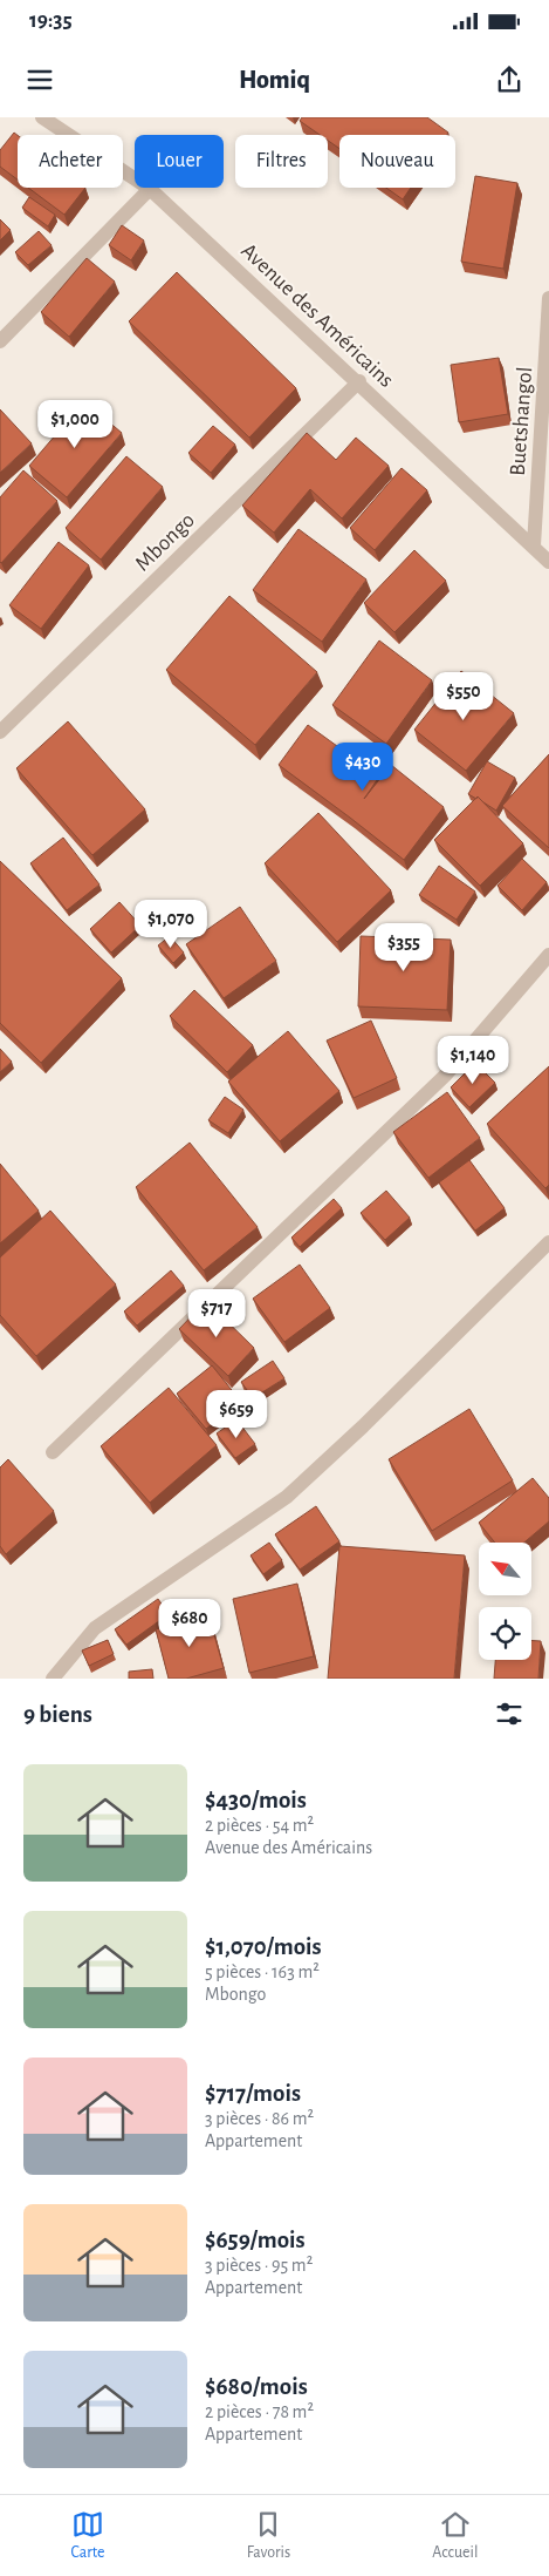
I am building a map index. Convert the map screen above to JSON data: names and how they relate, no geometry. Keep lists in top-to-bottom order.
{
  "streets": {
    "street": ["Avenue des Américains", "Buetshangol", "Mbongo"]
  },
  "crossings": [
    ["Avenue des Américains", "Buetshangol"],
    ["Avenue des Américains", "Mbongo"]
  ],
  "north": "top left",
  "page": {
    "status": "19:35",
    "header": "Homiq",
    "chip": [
      "Acheter",
      "Louer",
      "Filtres",
      "Nouveau"
    ],
    "price": [
      "$1,000",
      "$550",
      "$430",
      "$1,070",
      "$355",
      "$1,140",
      "$717",
      "$659",
      "$680"
    ],
    "heading": "9 biens",
    "list": [
      {
        "name": "$430/mois",
        "note": "2 pièces · 54 m² · Avenue des Américains"
      },
      {
        "name": "$1,070/mois",
        "note": "5 pièces · 163 m² · Mbongo"
      },
      {
        "name": "$717/mois",
        "note": "3 pièces · 86 m² · Appartement"
      },
      {
        "name": "$659/mois",
        "note": "3 pièces · 95 m² · Appartement"
      },
      {
        "name": "$680/mois",
        "note": "2 pièces · 78 m² · Appartement"
      }
    ],
    "tabs": ["Carte", "Favoris", "Accueil"]
  }
}
